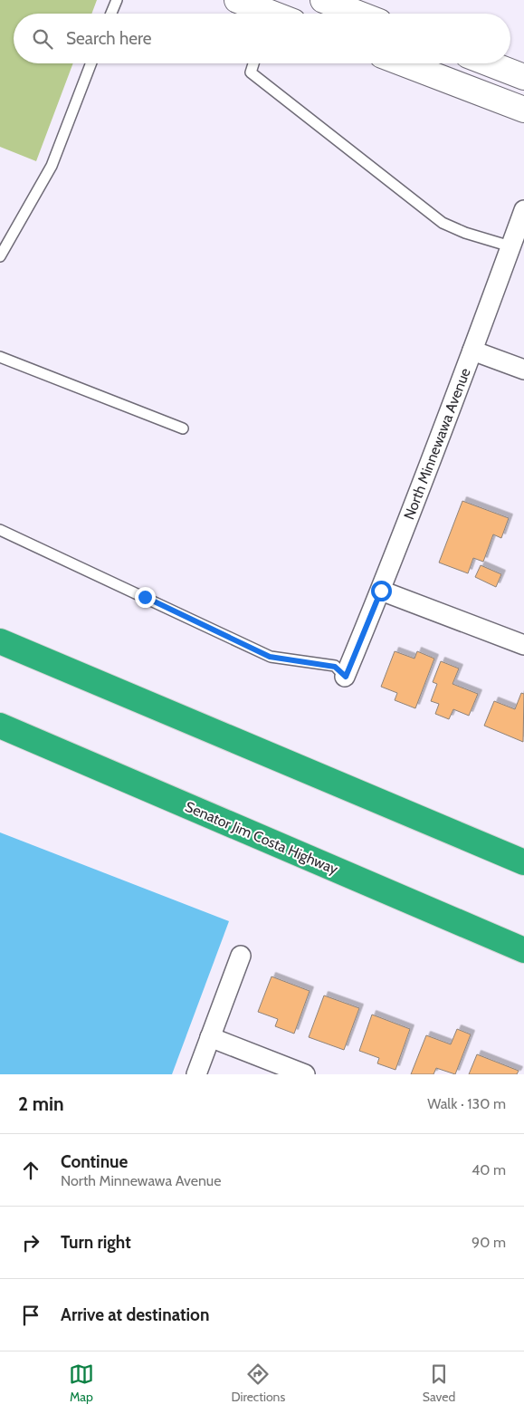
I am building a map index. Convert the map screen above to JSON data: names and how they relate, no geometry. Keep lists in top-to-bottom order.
{
  "streets": {
    "highway": ["Senator Jim Costa Highway"],
    "street": ["North Minnewawa Avenue"]
  },
  "page": {
    "search": "Search here",
    "heading": ["2 min", "Walk · 130 m"],
    "list": [
      ["Continue", "North Minnewawa Avenue", "40 m"],
      ["Turn right", "90 m"],
      "Arrive at destination"
    ],
    "nav": ["Map", "Directions", "Saved"]
  }
}
